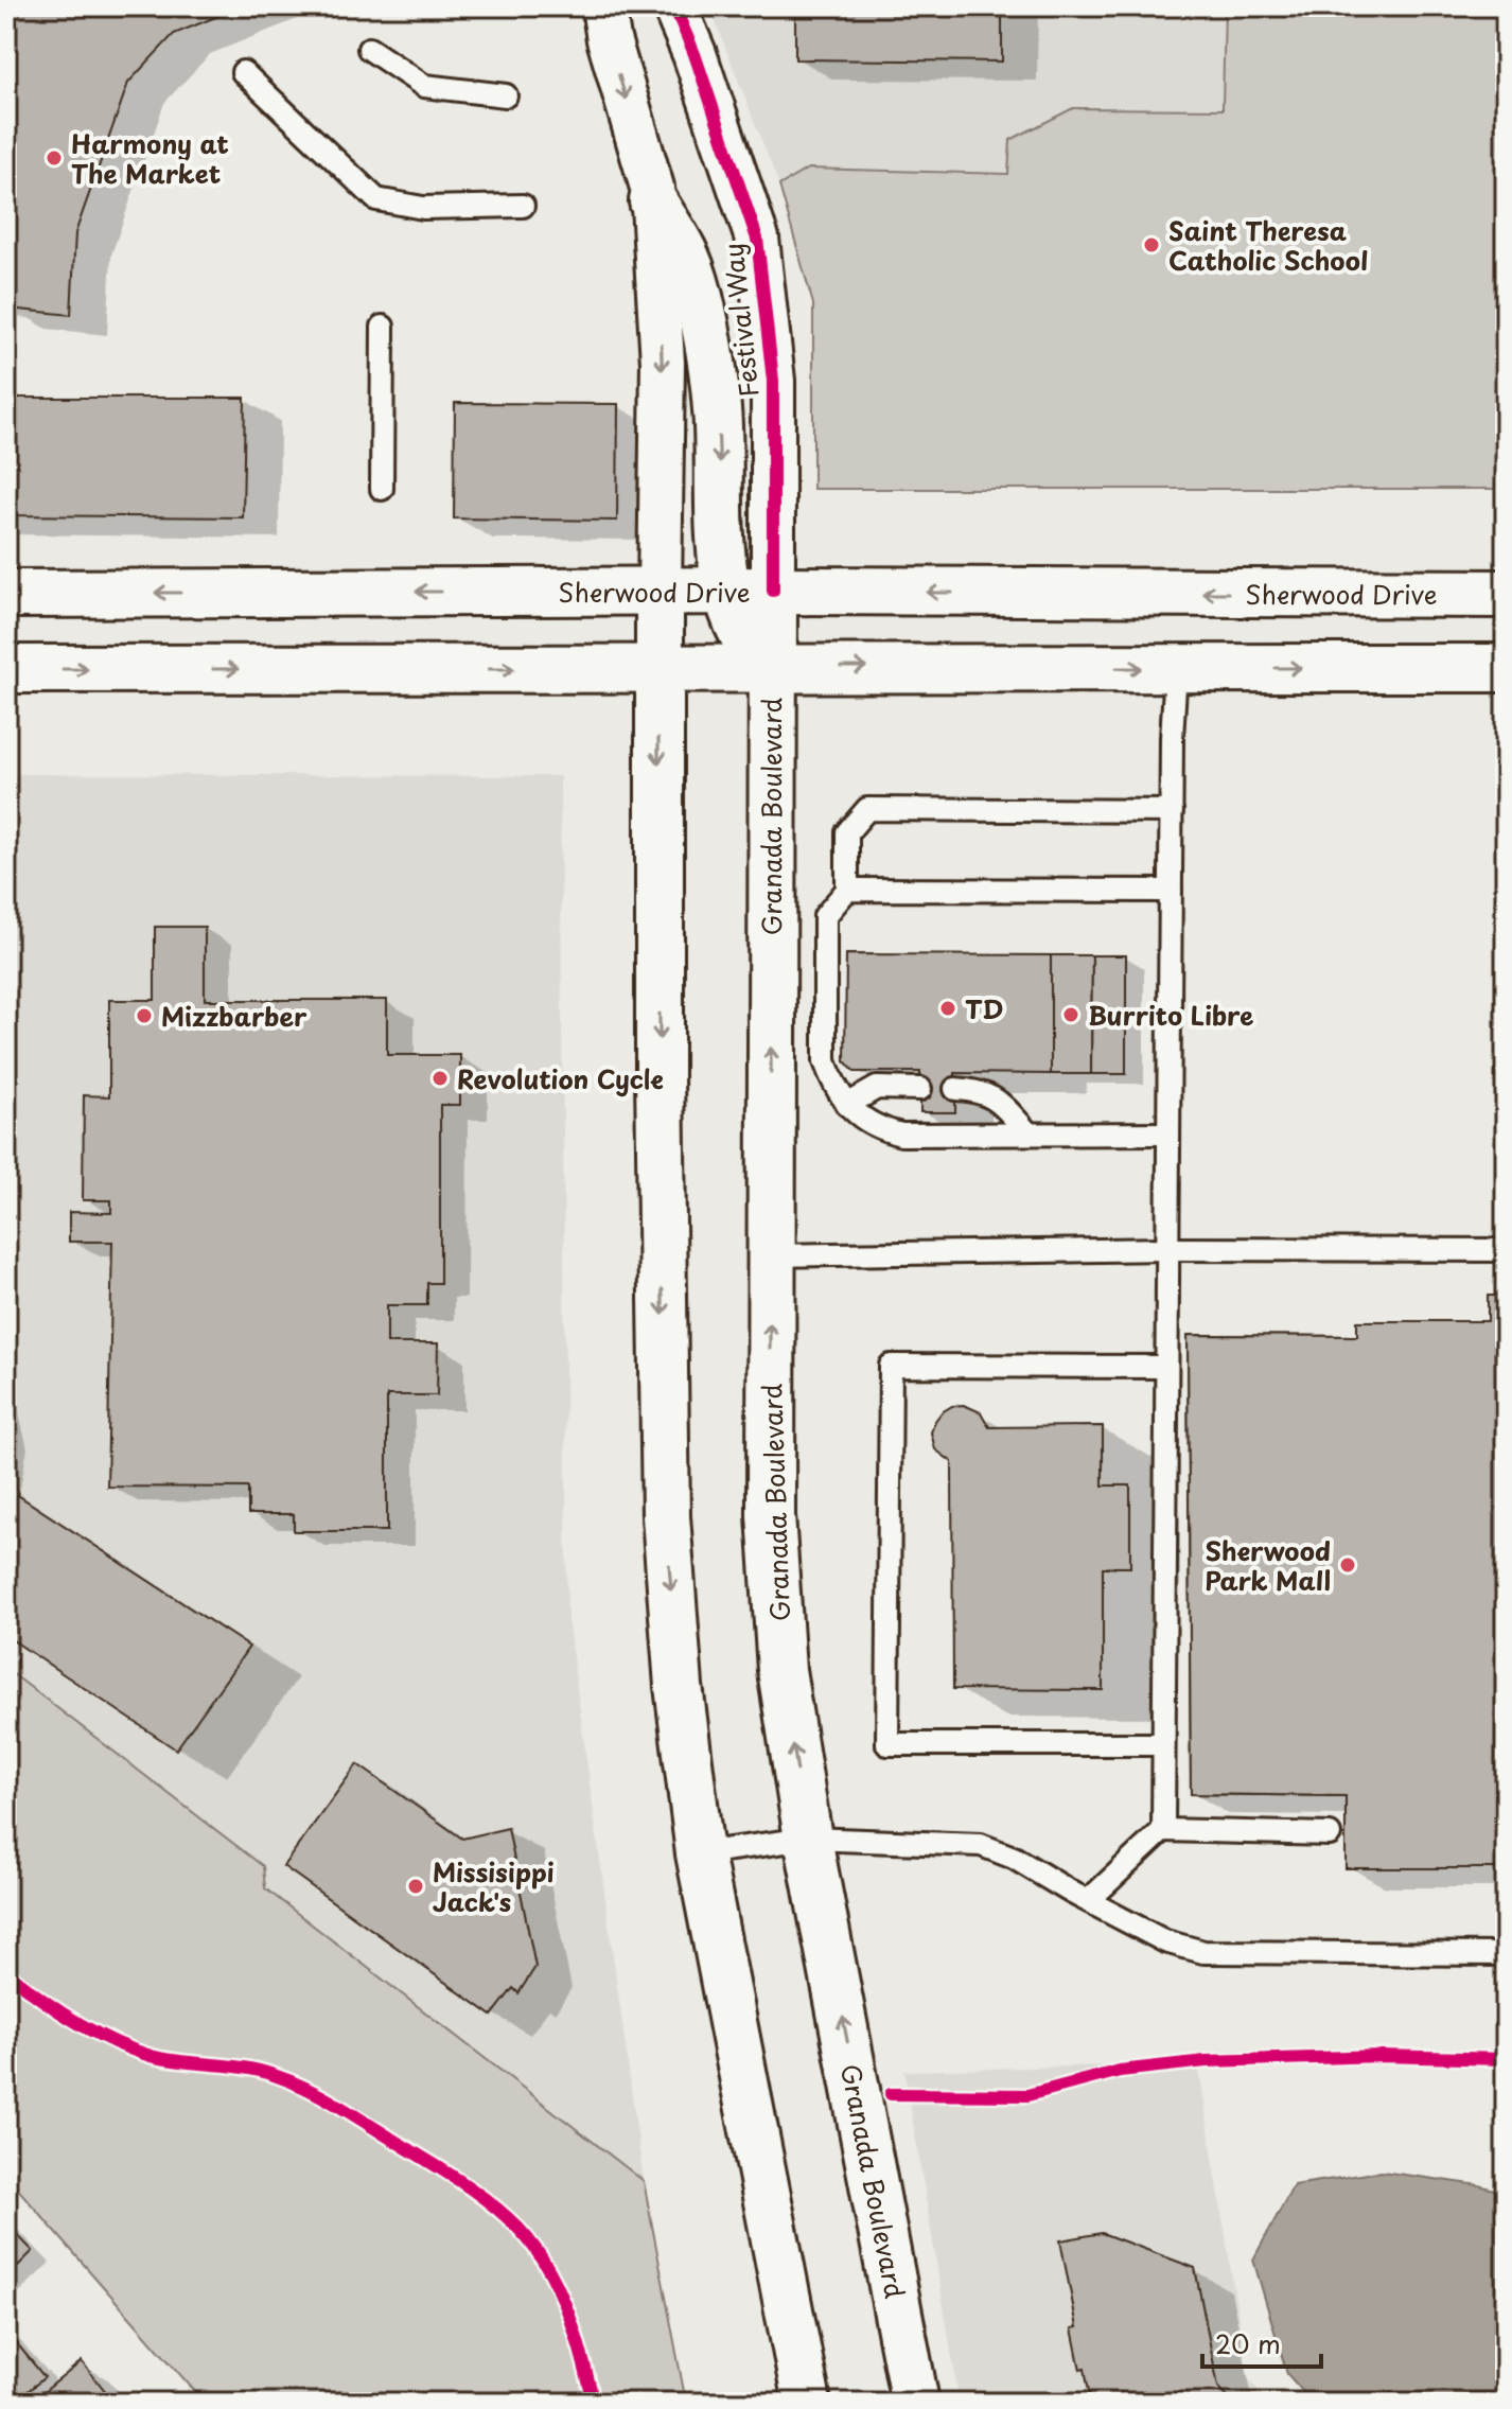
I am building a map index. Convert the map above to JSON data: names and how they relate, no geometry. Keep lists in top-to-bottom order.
{
  "streets": {
    "main road": ["Sherwood Drive", "Granada Boulevard"],
    "street": ["Festival Way"]
  },
  "crossings": [
    ["Festival Way", "Sherwood Drive"],
    ["Festival Way", "Granada Boulevard"],
    ["Sherwood Drive", "Granada Boulevard"]
  ],
  "places": [
    "Harmony at The Market",
    "Saint Theresa Catholic School",
    "TD",
    "Burrito Libre",
    "Mizzbarber",
    "Revolution Cycle",
    "Sherwood Park Mall",
    "Missisippi Jack's"
  ],
  "scale_bar": "20 m"
}
